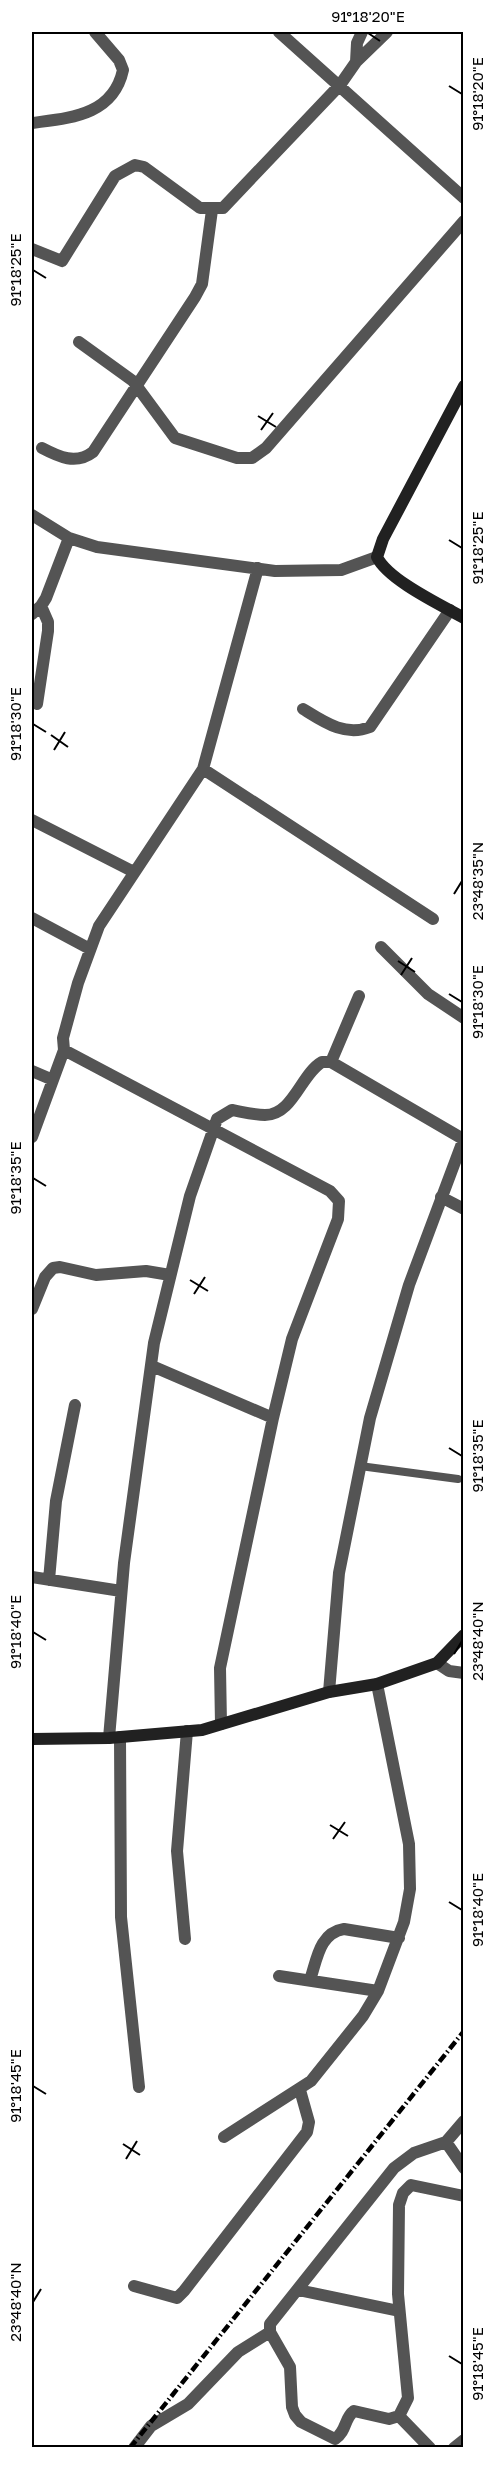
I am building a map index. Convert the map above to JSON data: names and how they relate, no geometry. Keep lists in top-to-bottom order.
{
  "coordinates": [
    "91°18'20\"E",
    "91°18'25\"E",
    "91°18'30\"E",
    "23°48'35\"N",
    "91°18'35\"E",
    "91°18'40\"E",
    "23°48'40\"N",
    "91°18'45\"E"
  ]
}
